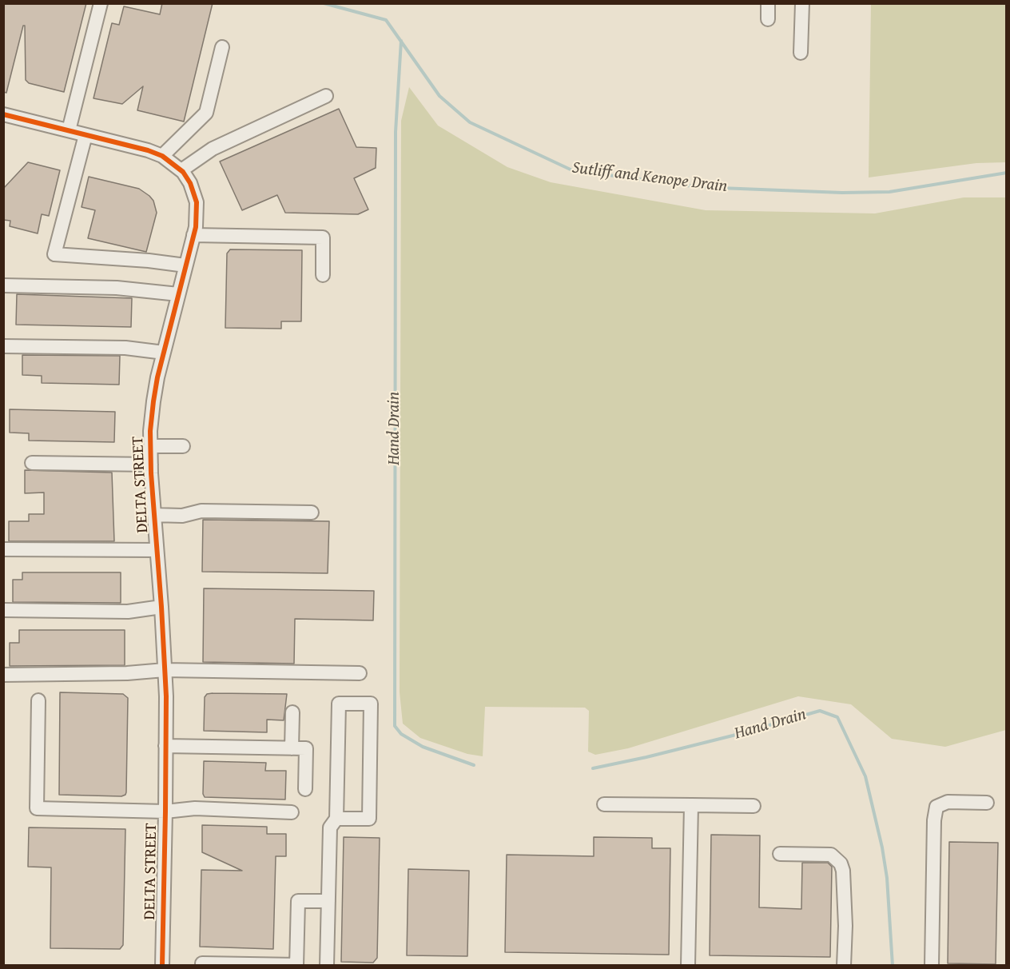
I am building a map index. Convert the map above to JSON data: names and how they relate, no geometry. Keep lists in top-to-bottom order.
{
  "streets": {
    "street": ["DELTA STREET"]
  },
  "water": ["Sutliff and Kenope Drain", "Hand Drain"]
}
